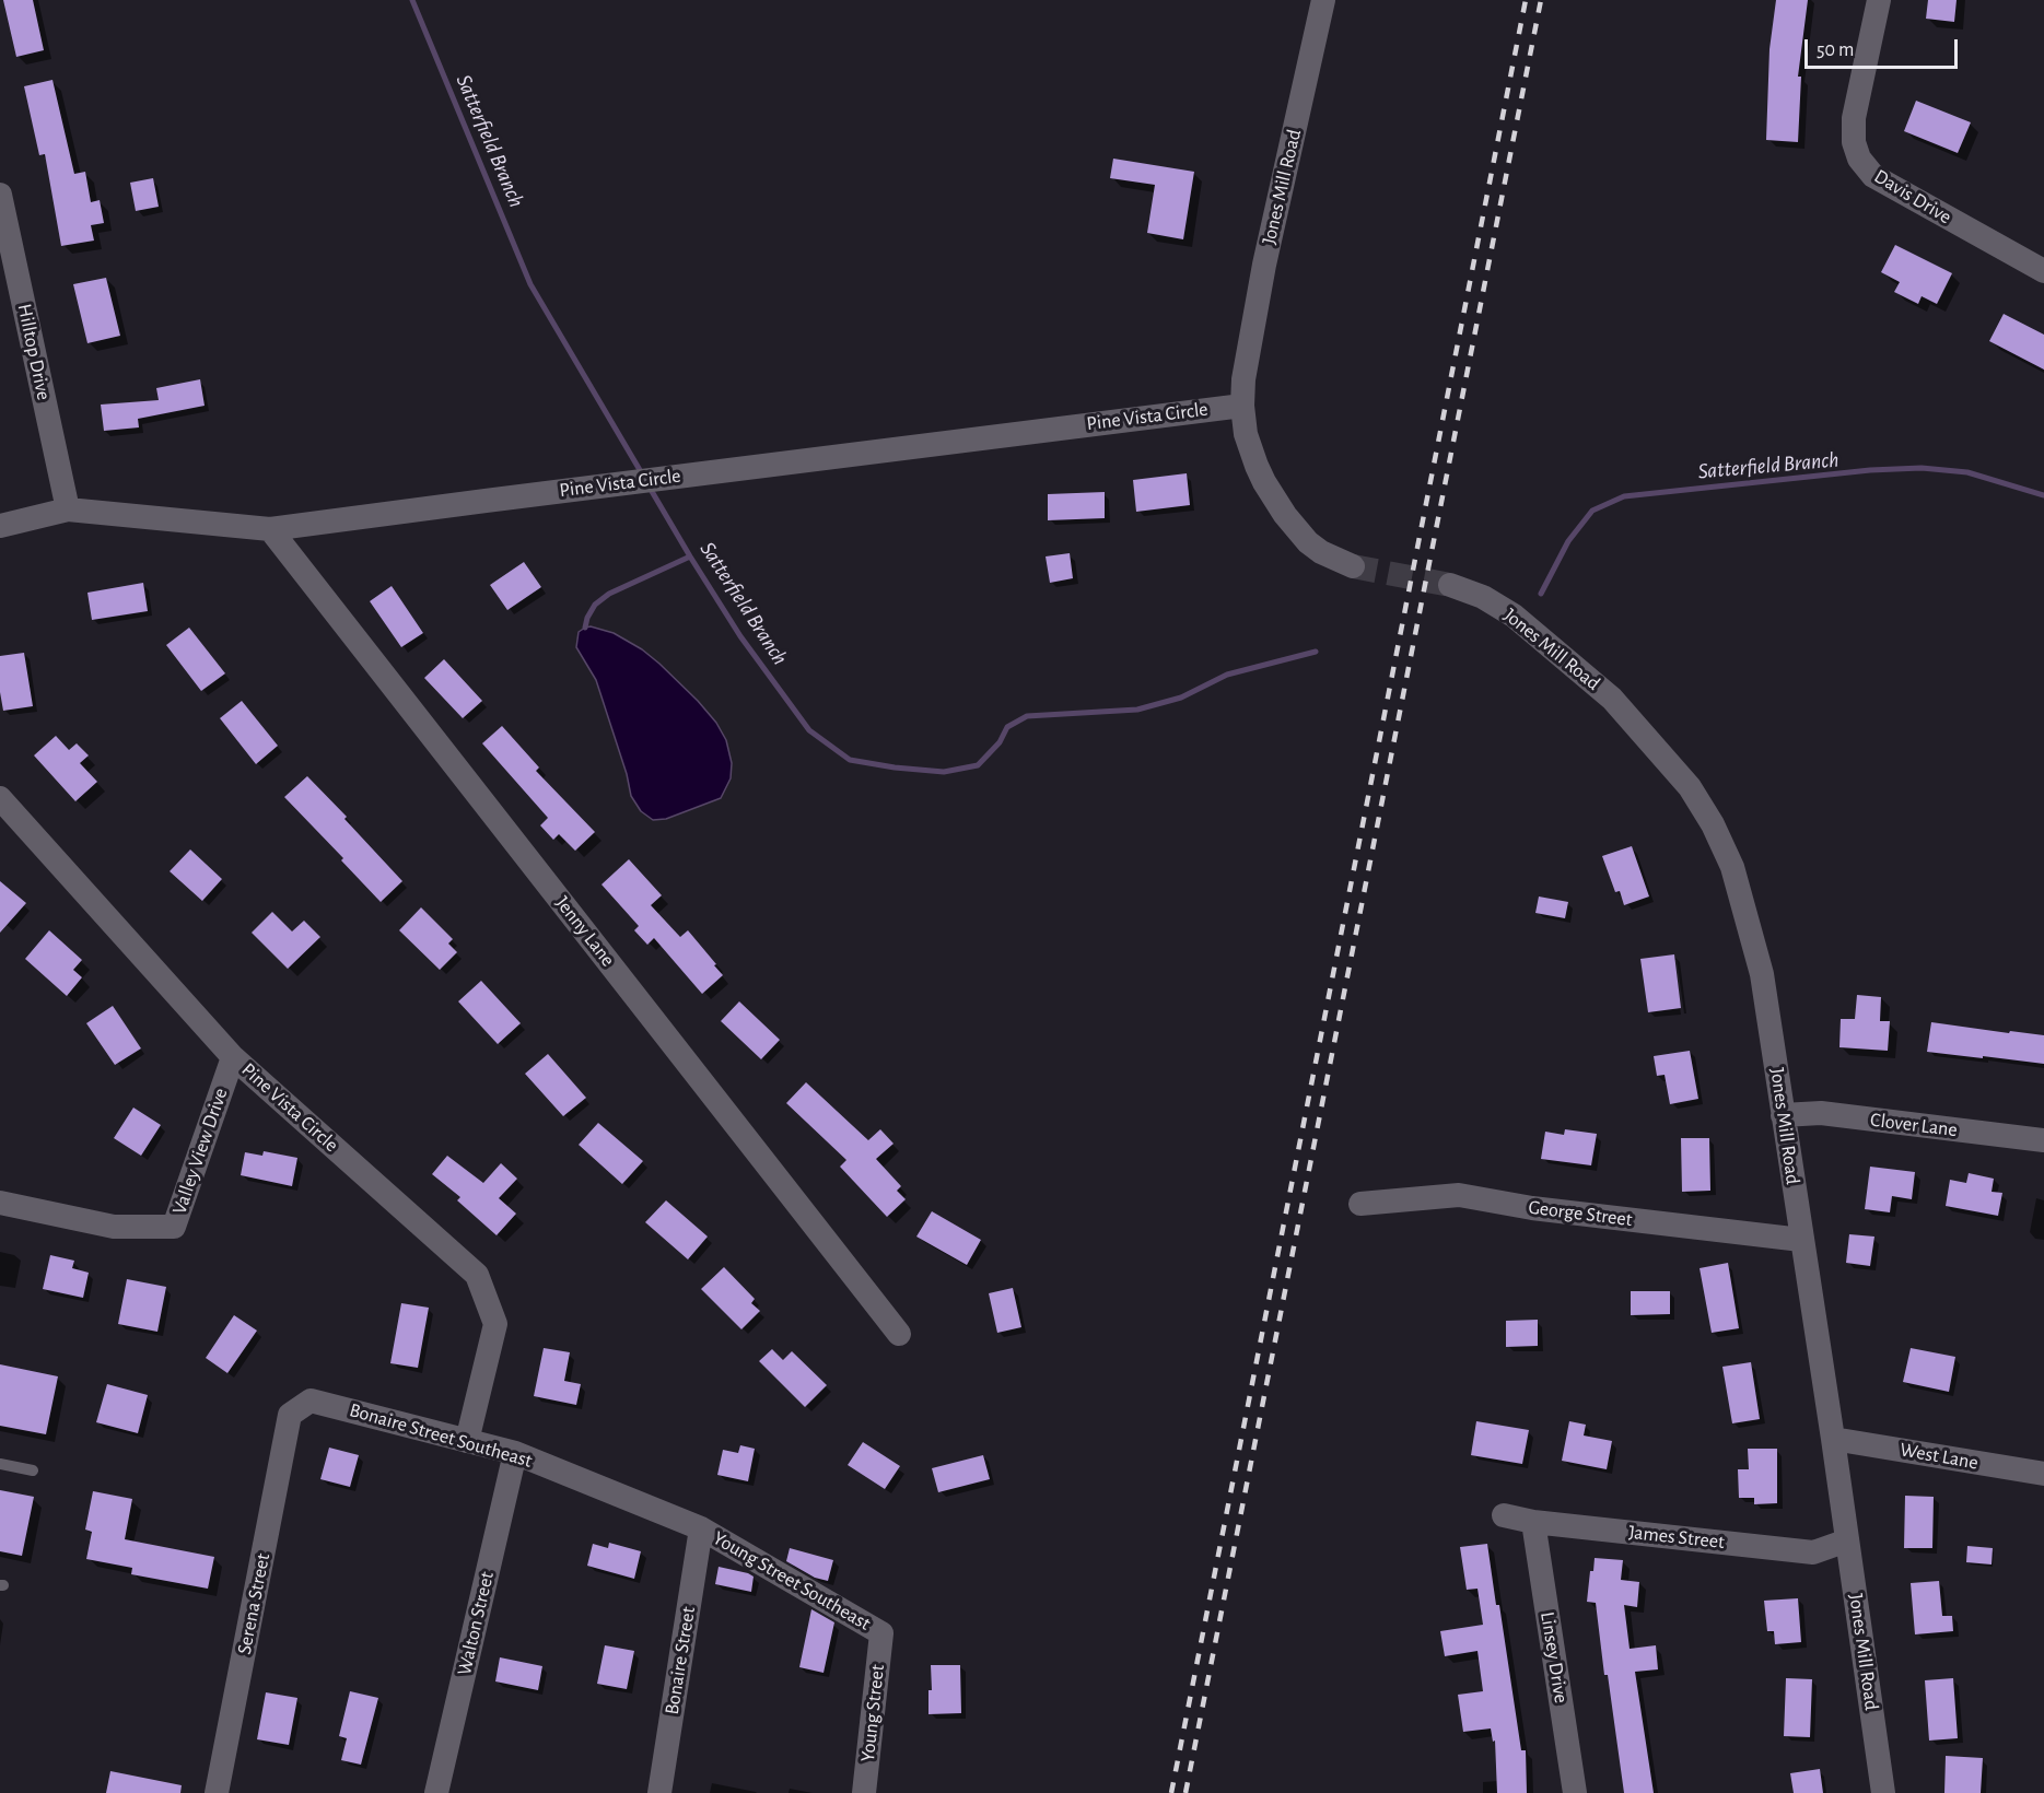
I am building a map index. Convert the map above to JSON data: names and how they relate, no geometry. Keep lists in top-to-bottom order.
{
  "streets": {
    "street": [
      "Jones Mill Road",
      "Davis Drive",
      "Hilltop Drive",
      "Pine Vista Circle",
      "Jenny Lane",
      "Clover Lane",
      "Valley View Drive",
      "George Street",
      "Bonaire Street Southeast",
      "West Lane",
      "James Street",
      "Young Street Southeast",
      "Serena Street",
      "Walton Street",
      "Linsey Drive",
      "Bonaire Street",
      "Young Street"
    ]
  },
  "crossings": [
    ["Jones Mill Road", "Pine Vista Circle"],
    ["Jones Mill Road", "Clover Lane"],
    ["Jones Mill Road", "George Street"],
    ["Jones Mill Road", "West Lane"],
    ["Jones Mill Road", "James Street"],
    ["Hilltop Drive", "Pine Vista Circle"],
    ["Pine Vista Circle", "Jenny Lane"],
    ["Pine Vista Circle", "Valley View Drive"],
    ["Pine Vista Circle", "Bonaire Street Southeast"],
    ["Bonaire Street Southeast", "Young Street Southeast"],
    ["Bonaire Street Southeast", "Serena Street"],
    ["Bonaire Street Southeast", "Walton Street"],
    ["Bonaire Street Southeast", "Bonaire Street"],
    ["James Street", "Linsey Drive"],
    ["Young Street Southeast", "Bonaire Street"],
    ["Young Street Southeast", "Young Street"]
  ],
  "water": ["Satterfield Branch"],
  "scale_bar": "50 m"
}
